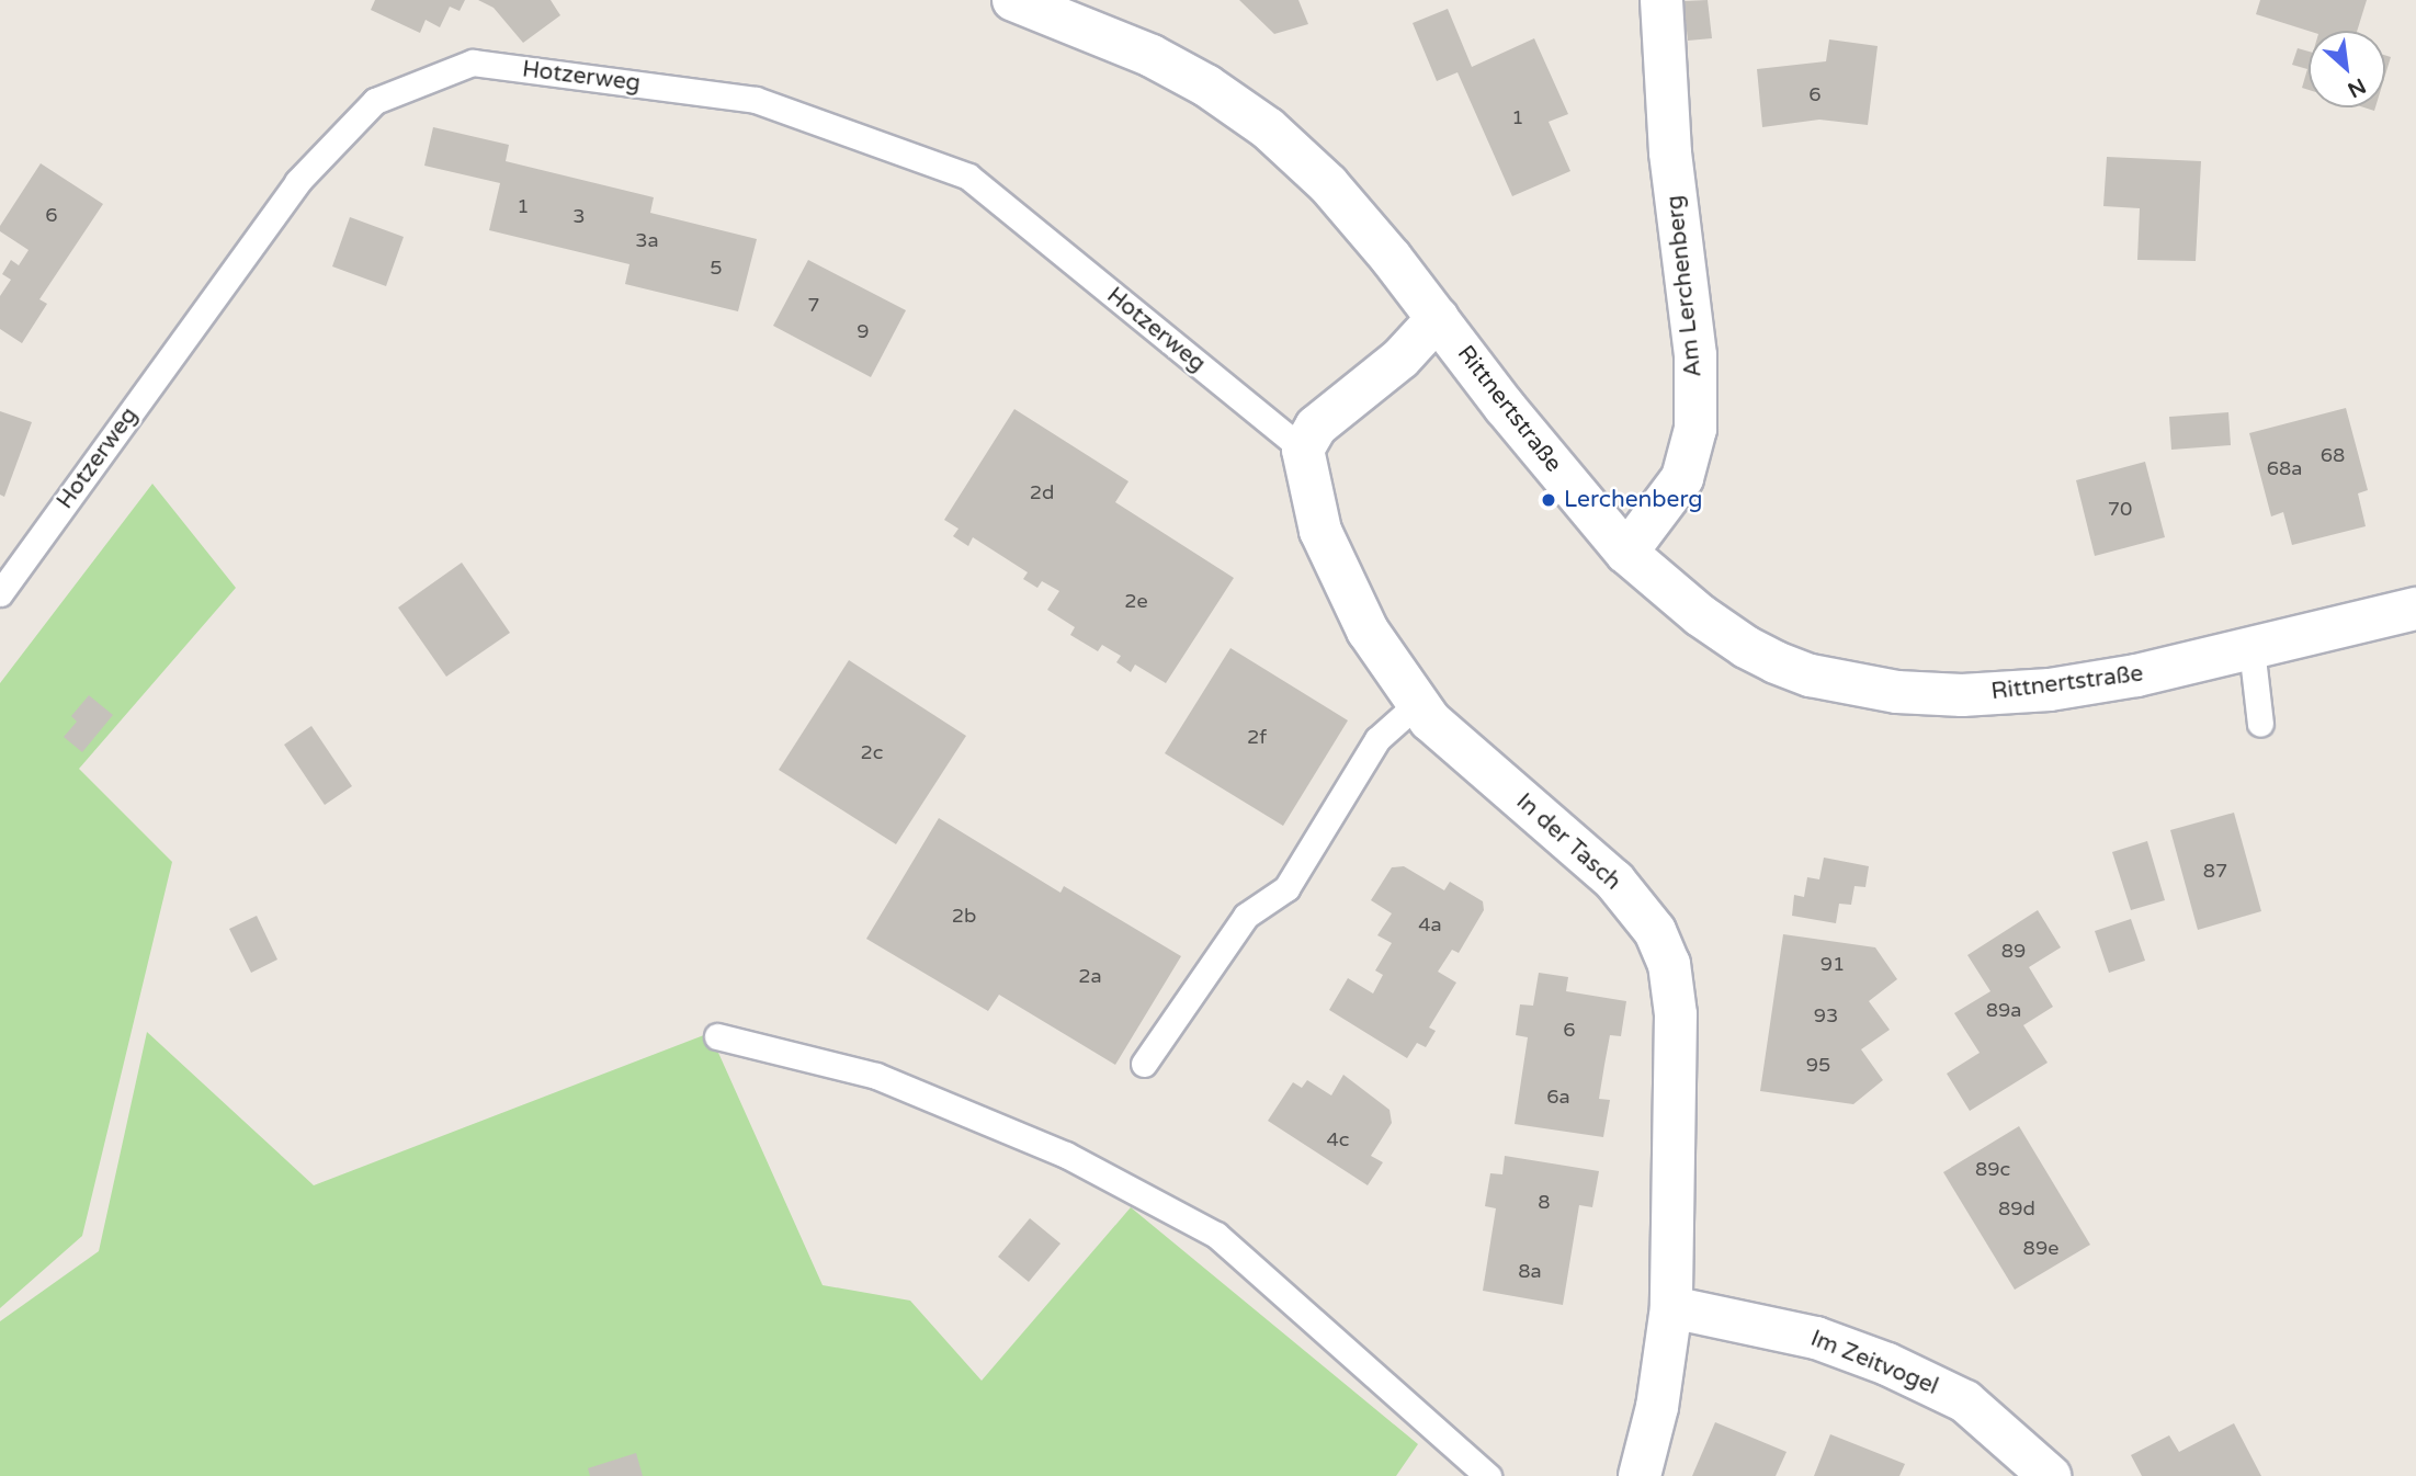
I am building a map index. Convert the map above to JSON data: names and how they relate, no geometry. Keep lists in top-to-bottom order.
{
  "streets": {
    "street": [
      "Am Lerchenberg",
      "Rittnertstraße",
      "In der Tasch",
      "Im Zeitvogel"
    ],
    "lane": ["Hotzerweg"]
  },
  "crossings": [
    ["Hotzerweg", "In der Tasch"],
    ["Am Lerchenberg", "Rittnertstraße"],
    ["In der Tasch", "Im Zeitvogel"]
  ],
  "places": ["Lerchenberg"],
  "house_numbers": [
    "6",
    "1",
    "1",
    "6",
    "3",
    "3a",
    "5",
    "7",
    "9",
    "68",
    "68a",
    "2d",
    "70",
    "2e",
    "2f",
    "2c",
    "87",
    "2b",
    "4a",
    "89",
    "91",
    "2a",
    "89a",
    "93",
    "6",
    "95",
    "6a",
    "4c",
    "89c",
    "8",
    "89d",
    "89e",
    "8a"
  ],
  "north": "bottom right"
}
